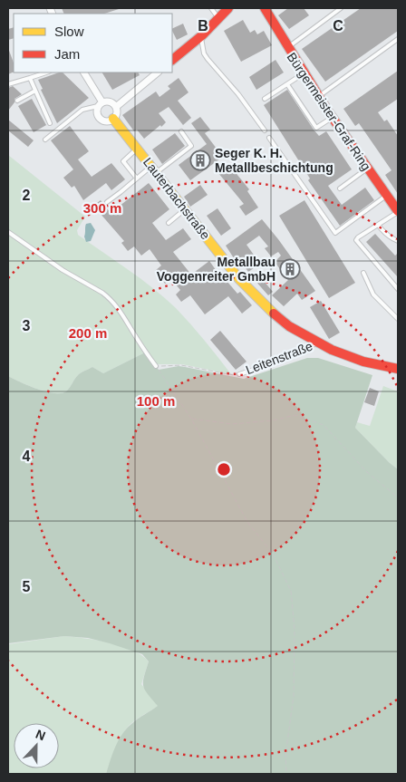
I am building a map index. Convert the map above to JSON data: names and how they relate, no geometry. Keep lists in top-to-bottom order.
{
  "streets": {
    "street": ["Bürgermeister-Graf-Ring", "Lauterbachstraße", "Leitenstraße"]
  },
  "crossings": [
    ["Lauterbachstraße", "Leitenstraße"]
  ],
  "places": {
    "building": ["Seger K. H. Metallbeschichtung", "Metallbau Voggenreiter GmbH"]
  },
  "legend": ["Slow", "Jam"],
  "north": "top",
  "grid": {
    "columns": ["B", "C"],
    "rows": [
      "2",
      "3",
      "4",
      "5"
    ]
  },
  "rings": ["300 m", "200 m", "100 m"]
}
